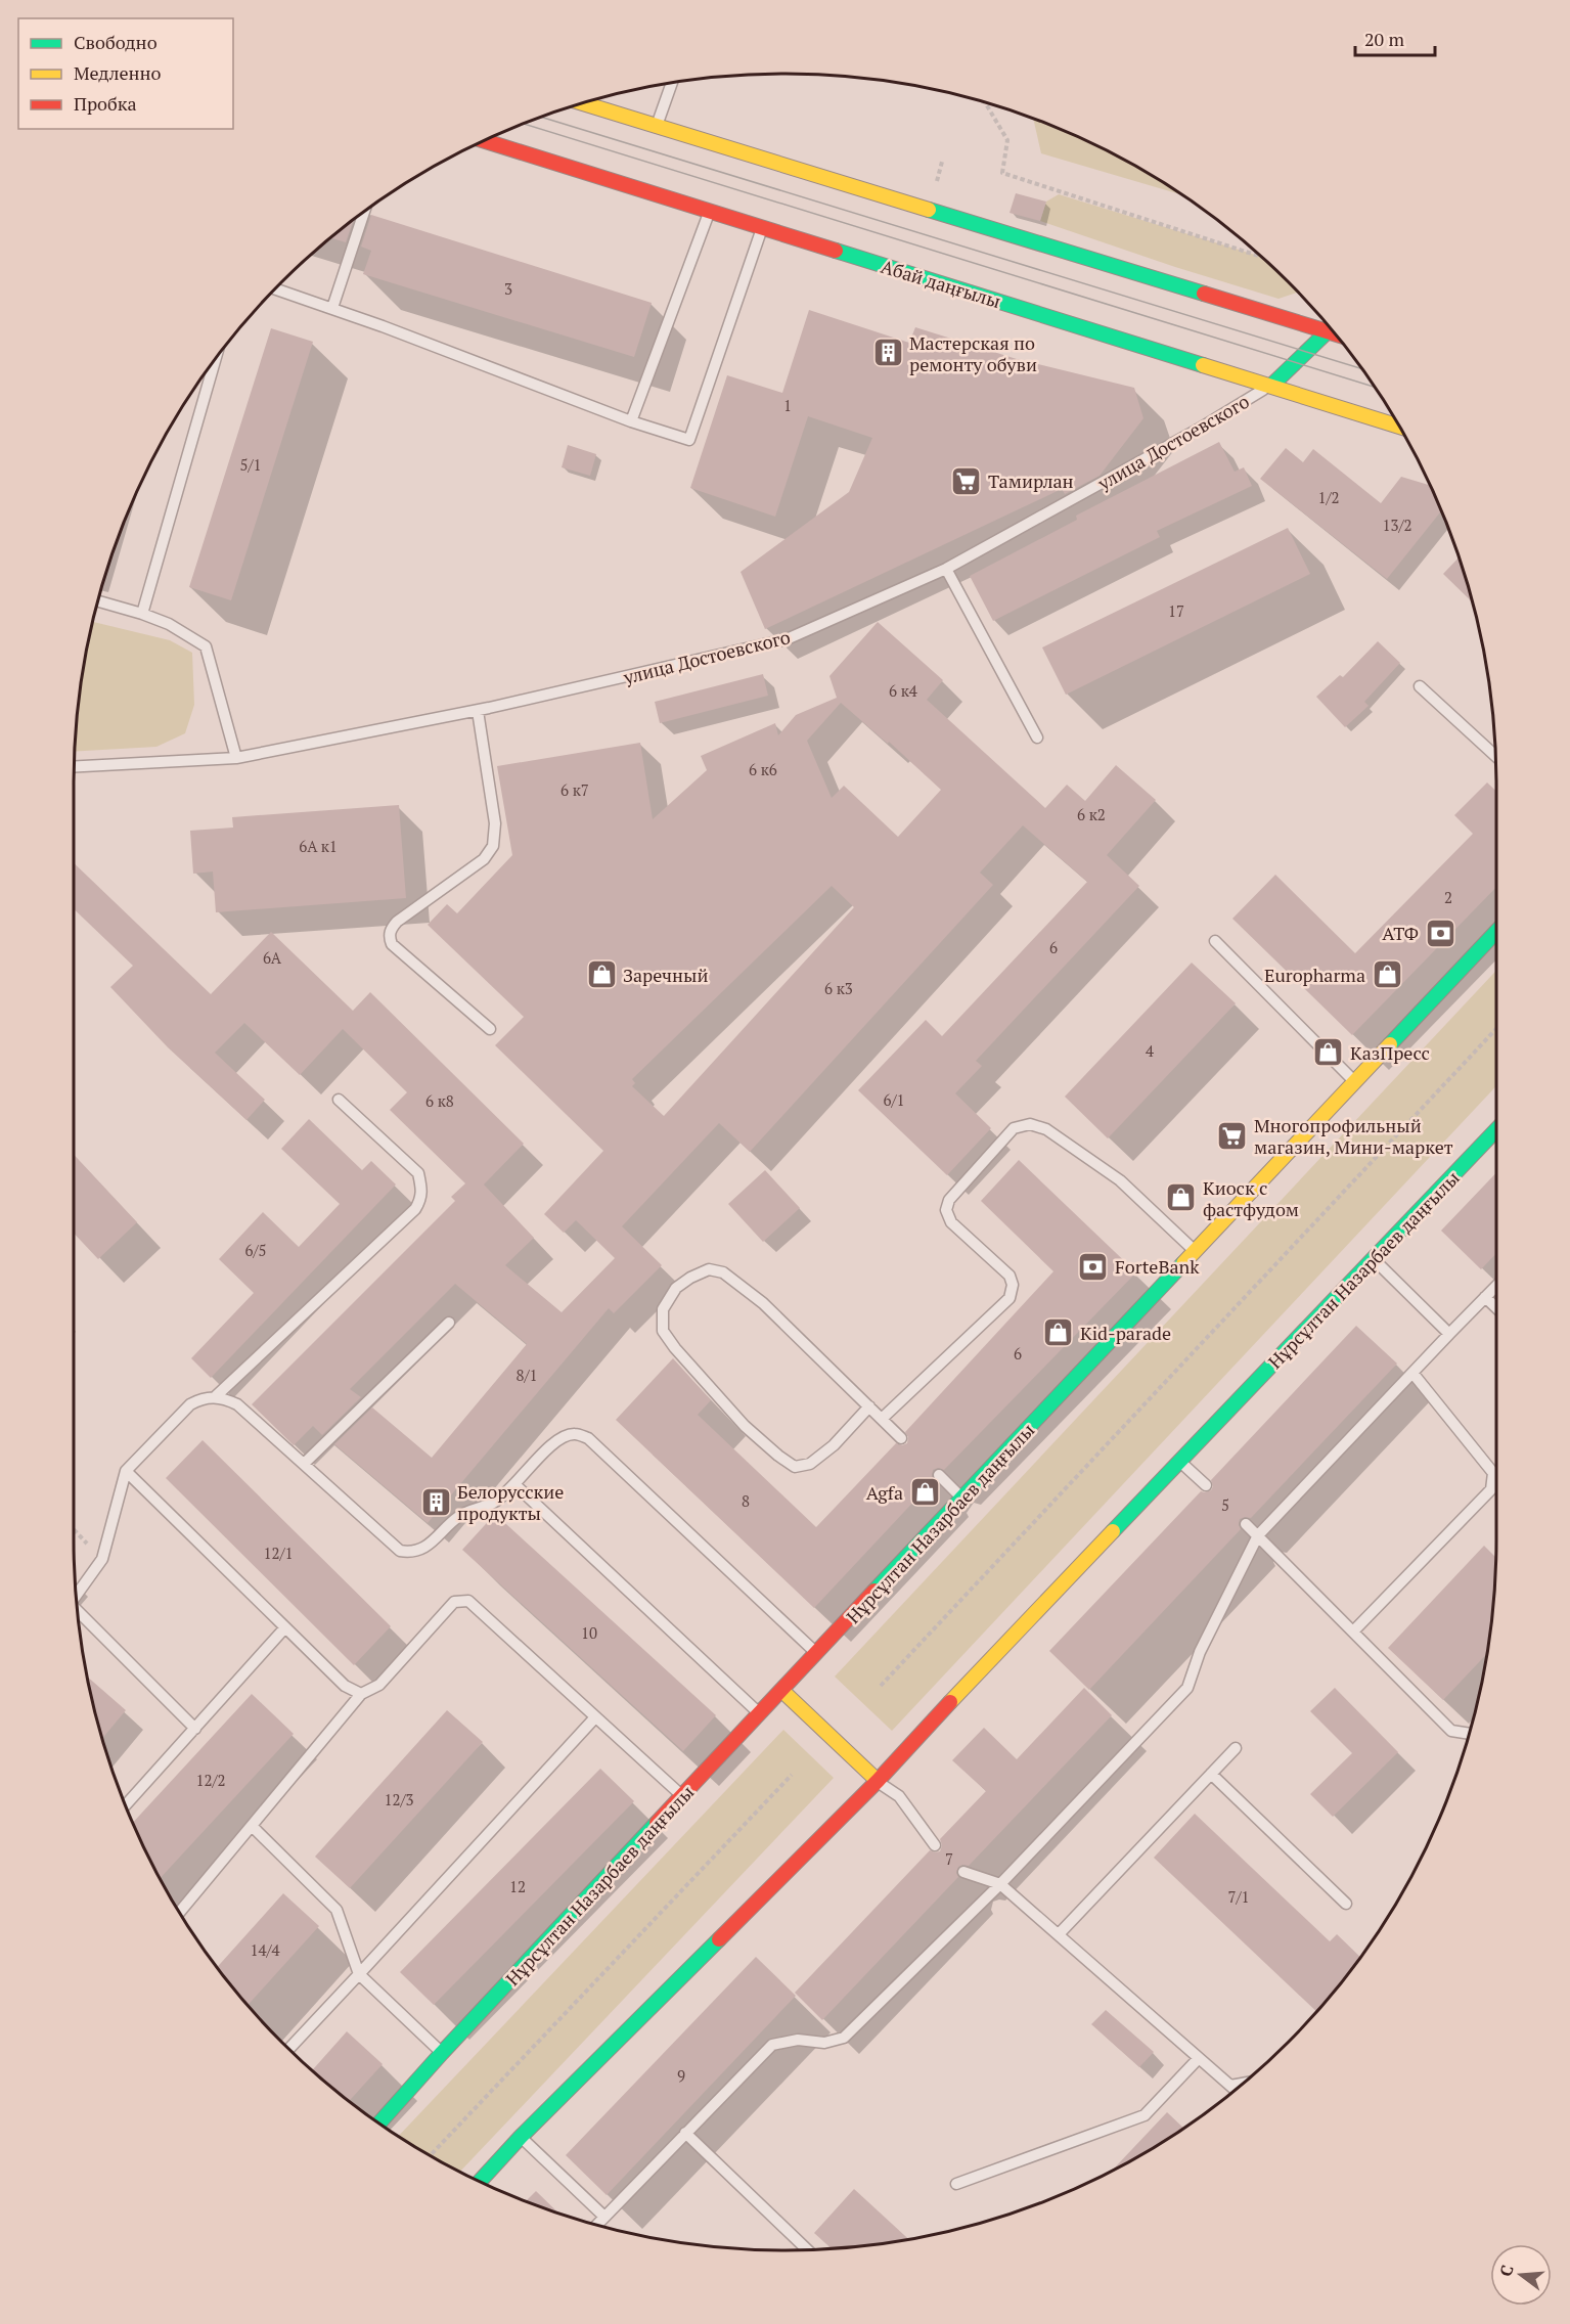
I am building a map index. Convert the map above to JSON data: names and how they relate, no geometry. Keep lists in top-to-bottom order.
{
  "streets": {
    "main road": ["Абай даңғылы", "Нұрсұлтан Назарбаев даңғылы"],
    "lane": ["улица Достоевского"]
  },
  "crossings": [
    ["Абай даңғылы", "улица Достоевского"]
  ],
  "places": {
    "building": ["Мастерская по ремонту обуви", "Белорусские продукты"],
    "supermarket": ["Тамирлан", "Многопрофильный магазин, Мини-маркет"],
    "bank": ["АТФ", "ForteBank"],
    "shop": [
      "Заречный",
      "Europharma",
      "КазПресс",
      "Киоск с фастфудом",
      "Kid-parade",
      "Agfa"
    ]
  },
  "house_numbers": [
    "3",
    "1",
    "5/1",
    "1/2",
    "13/2",
    "17",
    "6 к4",
    "6 к6",
    "6 к7",
    "6 к2",
    "6А к1",
    "2",
    "6",
    "6А",
    "6 к3",
    "4",
    "6/1",
    "6 к8",
    "6/5",
    "6",
    "8/1",
    "8",
    "5",
    "12/1",
    "10",
    "12/2",
    "12/3",
    "7",
    "12",
    "7/1",
    "14/4",
    "9"
  ],
  "legend": ["Свободно", "Медленно", "Пробка"],
  "scale_bar": "20 m",
  "north": "left"
}
